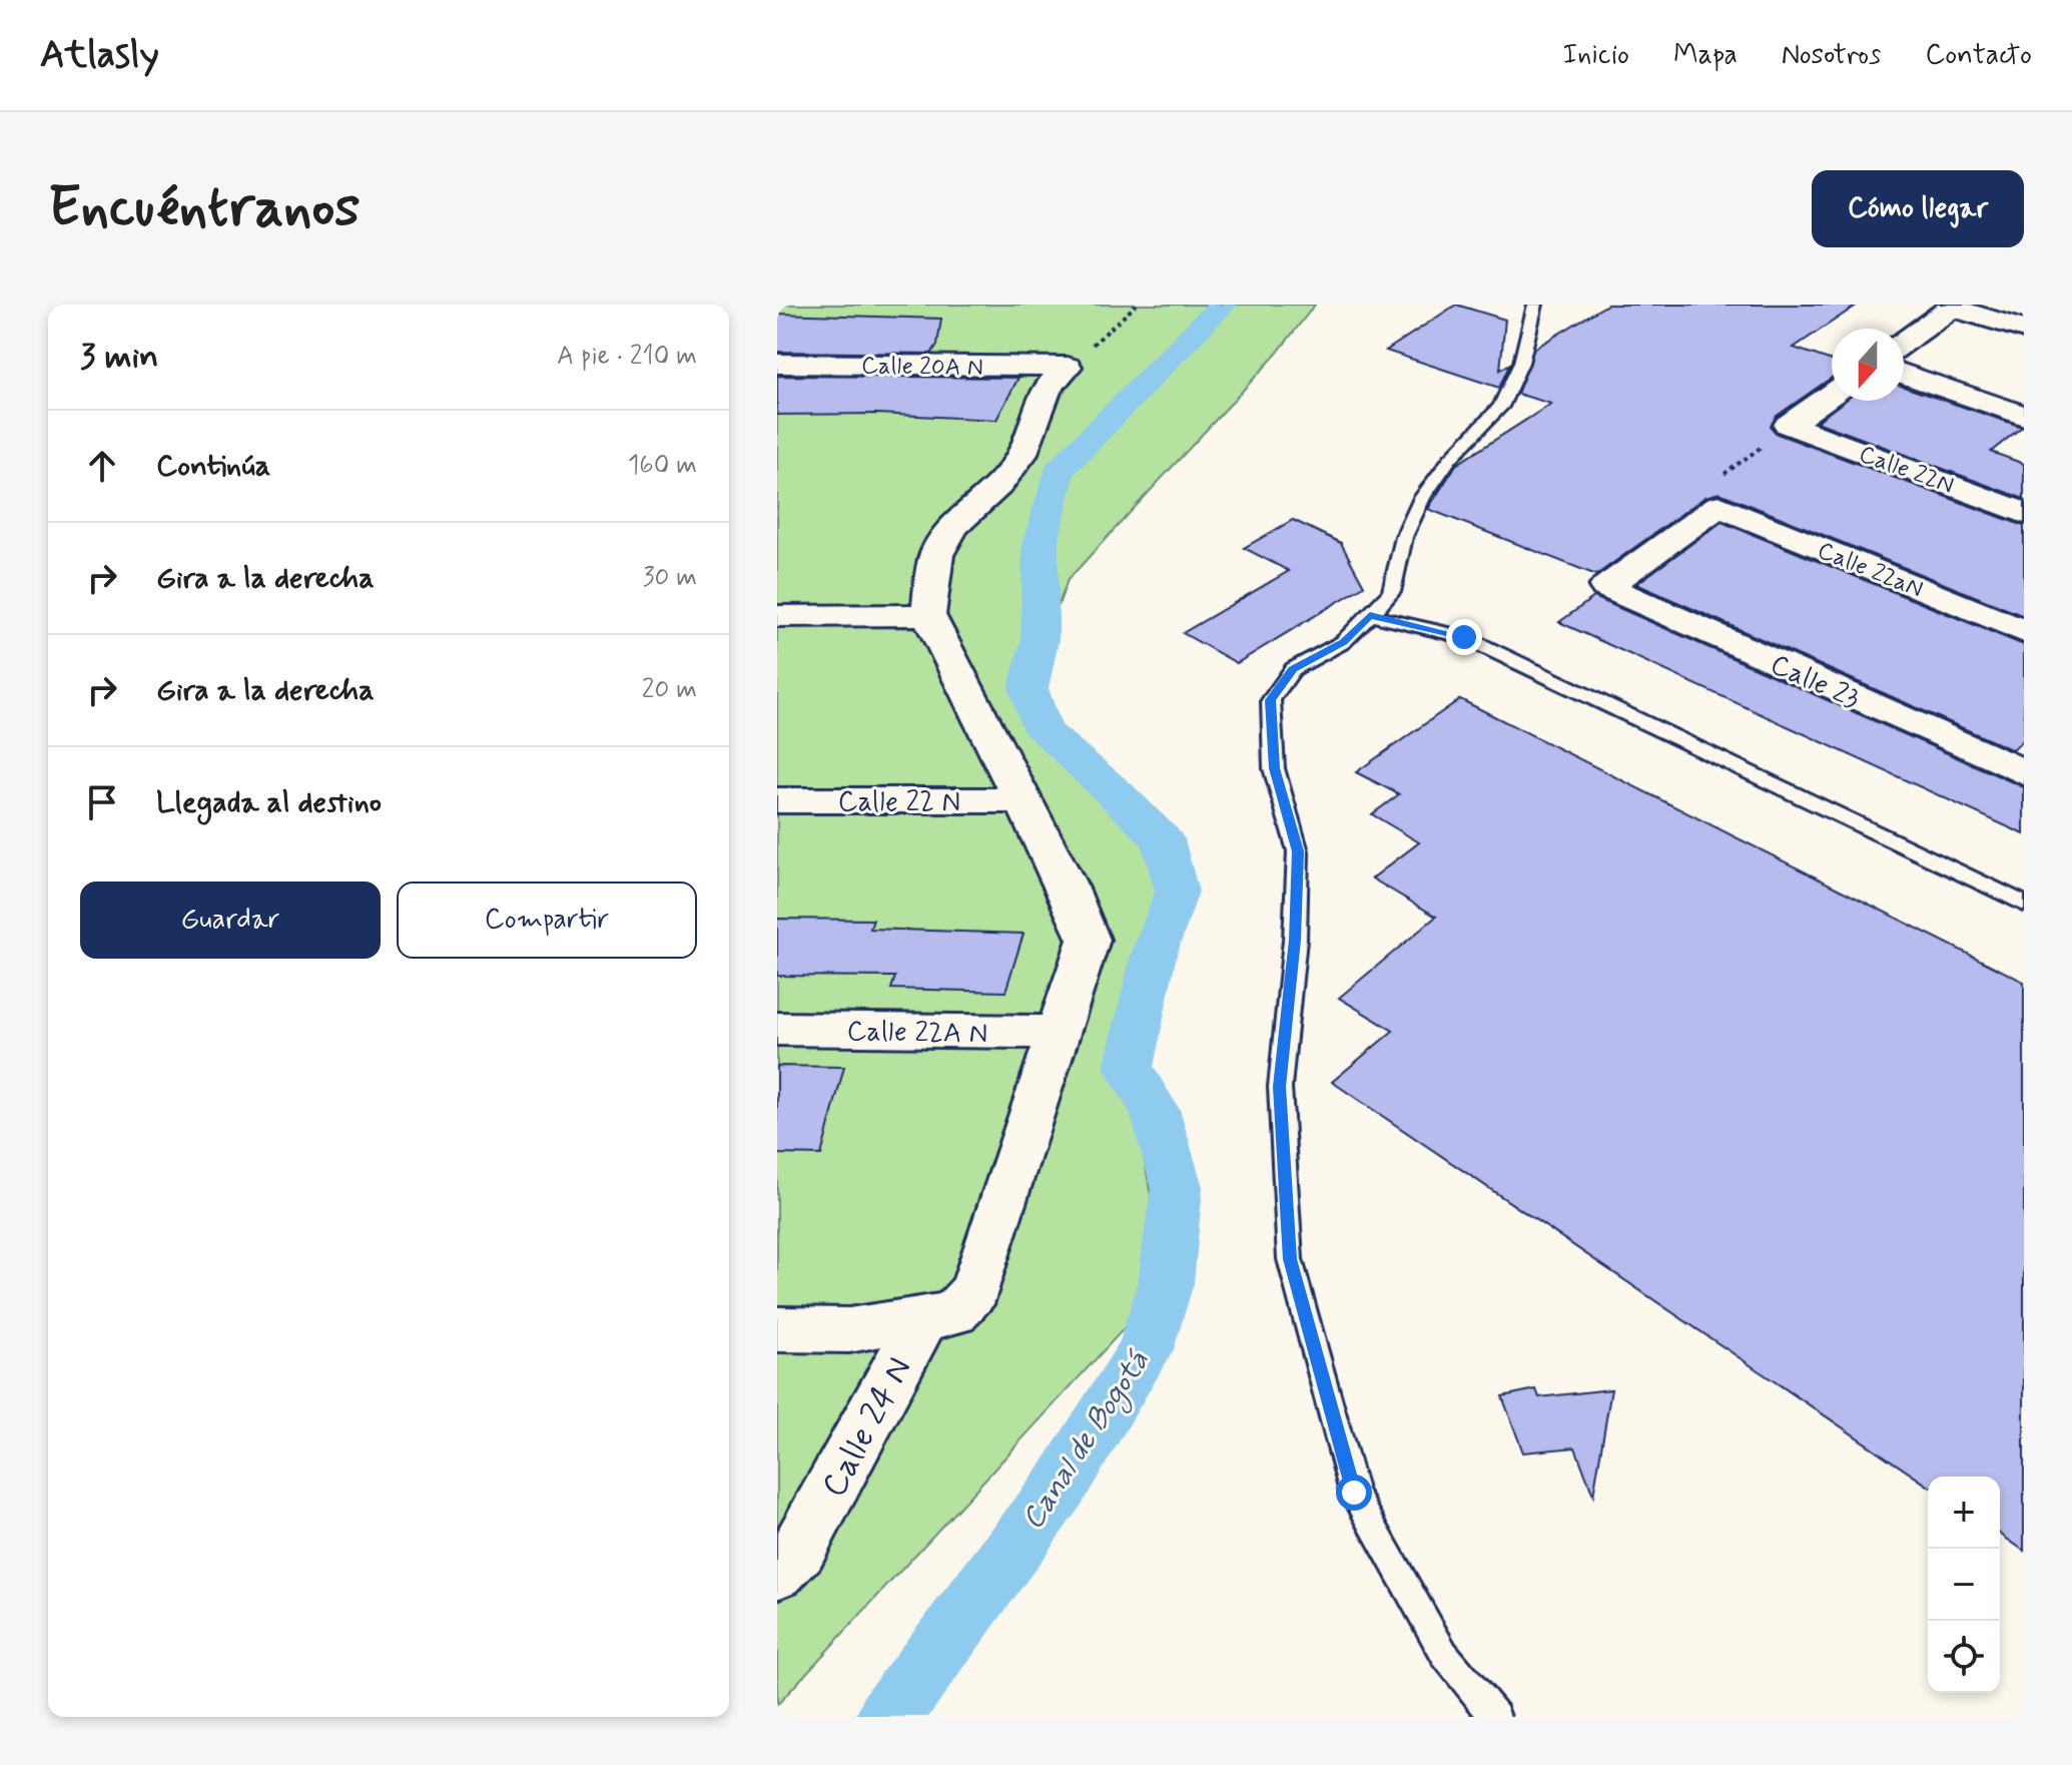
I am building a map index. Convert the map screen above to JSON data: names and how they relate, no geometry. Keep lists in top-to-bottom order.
{
  "streets": {
    "street": [
      "Calle 20A N",
      "Calle 22N",
      "Calle 22aN",
      "Calle 23",
      "Calle 22 N",
      "Calle 22A N",
      "Calle 24 N"
    ]
  },
  "crossings": [
    ["Calle 22aN", "Calle 23"]
  ],
  "water": ["Canal de Bogotá"],
  "north": "bottom",
  "page": {
    "header": "Atlasly",
    "nav": [
      "Inicio",
      "Mapa",
      "Nosotros",
      "Contacto"
    ],
    "buttons": [
      "Cómo llegar",
      ["Guardar", "Compartir"]
    ],
    "title": "Encuéntranos",
    "heading": ["3 min", "A pie · 210 m"],
    "list": [
      ["Continúa", "160 m"],
      ["Gira a la derecha", "30 m"],
      ["Gira a la derecha", "20 m"],
      "Llegada al destino"
    ],
    "map_buttons": ["+", "−"]
  }
}
